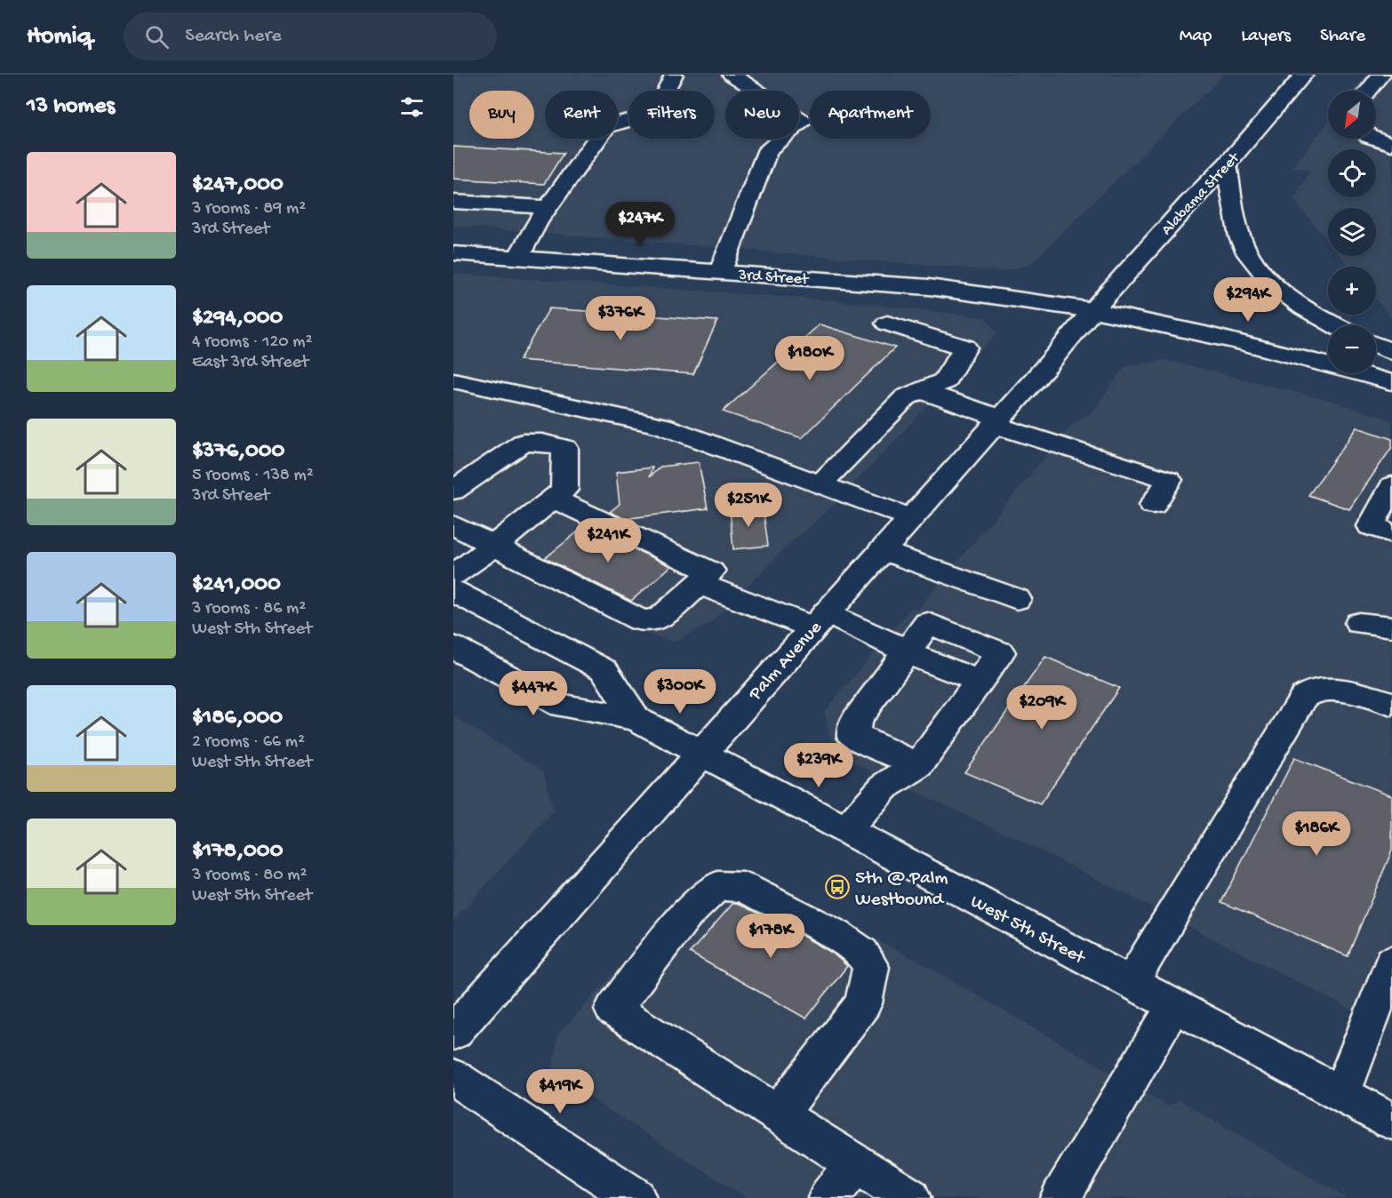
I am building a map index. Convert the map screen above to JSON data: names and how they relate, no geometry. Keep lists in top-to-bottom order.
{
  "streets": {
    "main road": [
      "Alabama Street",
      "3rd Street",
      "Palm Avenue",
      "West 5th Street"
    ]
  },
  "crossings": [
    ["Alabama Street", "3rd Street"],
    ["Alabama Street", "Palm Avenue"],
    ["3rd Street", "Palm Avenue"],
    ["Palm Avenue", "West 5th Street"]
  ],
  "places": {
    "bus stop": ["5th @ Palm Westbound"]
  },
  "north": "bottom left",
  "page": {
    "header": "Homiq",
    "search": "Search here",
    "nav": ["Map", "Layers", "Share"],
    "heading": "13 homes",
    "map_buttons": ["+", "−"],
    "chip": [
      "Buy",
      "Rent",
      "Filters",
      "New",
      "Apartment"
    ],
    "list": [
      {
        "name": "$247,000",
        "note": "3 rooms · 89 m² · 3rd Street"
      },
      {
        "name": "$294,000",
        "note": "4 rooms · 120 m² · East 3rd Street"
      },
      {
        "name": "$376,000",
        "note": "5 rooms · 138 m² · 3rd Street"
      },
      {
        "name": "$241,000",
        "note": "3 rooms · 86 m² · West 5th Street"
      },
      {
        "name": "$186,000",
        "note": "2 rooms · 66 m² · West 5th Street"
      },
      {
        "name": "$178,000",
        "note": "3 rooms · 80 m² · West 5th Street"
      }
    ],
    "price": [
      "$247K",
      "$294K",
      "$376K",
      "$180K",
      "$251K",
      "$241K",
      "$300K",
      "$447K",
      "$209K",
      "$239K",
      "$186K",
      "$178K",
      "$419K"
    ]
  }
}
